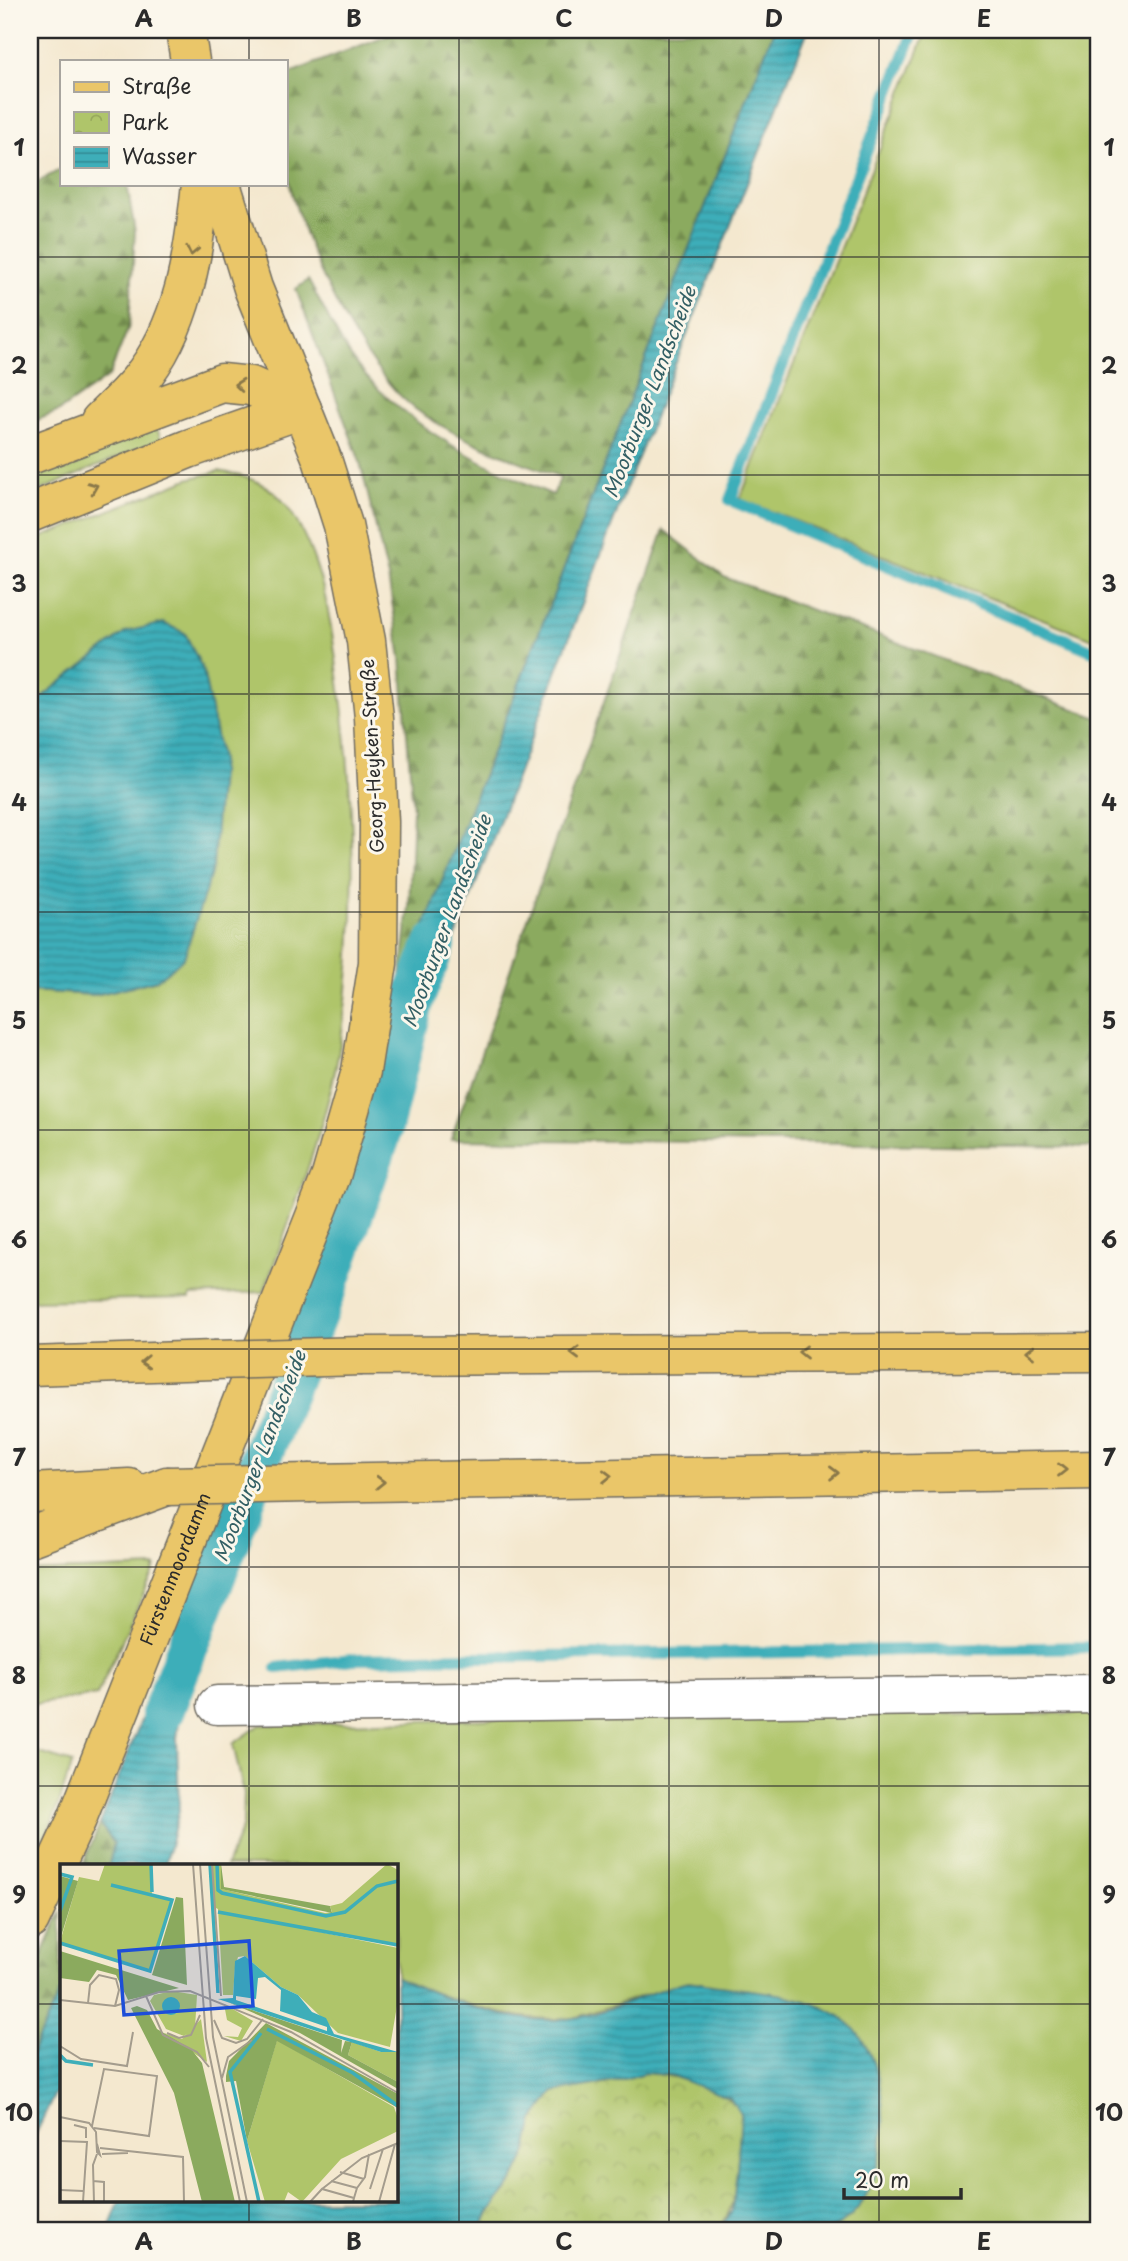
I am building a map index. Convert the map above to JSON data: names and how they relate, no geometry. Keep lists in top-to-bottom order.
{
  "streets": {
    "main road": ["Georg-Heyken-Straße", "Fürstenmoordamm"]
  },
  "crossings": [
    ["Georg-Heyken-Straße", "Fürstenmoordamm"]
  ],
  "water": ["Moorburger Landscheide"],
  "legend": ["Straße", "Park", "Wasser"],
  "scale_bar": "20 m",
  "grid": {
    "columns": [
      "A",
      "B",
      "C",
      "D",
      "E"
    ],
    "rows": [
      "1",
      "2",
      "3",
      "4",
      "5",
      "6",
      "7",
      "8",
      "9",
      "10"
    ]
  }
}
